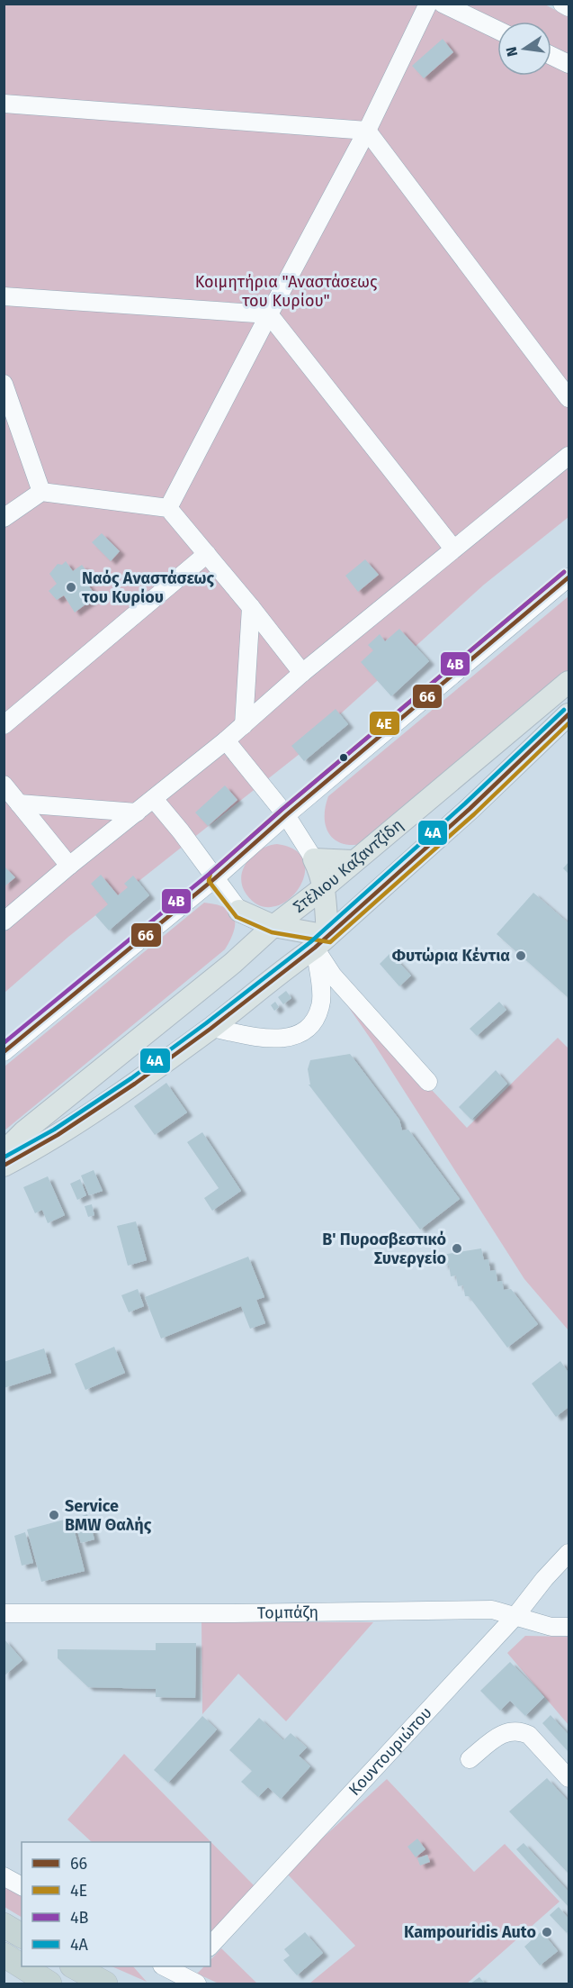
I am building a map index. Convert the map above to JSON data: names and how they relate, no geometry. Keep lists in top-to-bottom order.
{
  "streets": {
    "main road": ["Στέλιου Καζαντζίδη"],
    "street": ["Τομπάζη", "Κουντουριώτου"]
  },
  "crossings": [
    ["Τομπάζη", "Κουντουριώτου"]
  ],
  "parks": ["Κοιμητήρια \"Αναστάσεως του Κυρίου\""],
  "places": [
    "Ναός Αναστάσεως του Κυρίου",
    "Φυτώρια Κέντια",
    "Β' Πυροσβεστικό Συνεργείο",
    "Service BMW Θαλής",
    "Kampouridis Auto"
  ],
  "lines": [
    "transit line 4Ε",
    "transit line 4Β",
    "transit line 66",
    "transit line 4Α"
  ],
  "legend": [
    "66",
    "4Ε",
    "4Β",
    "4Α"
  ],
  "north": "left"
}
